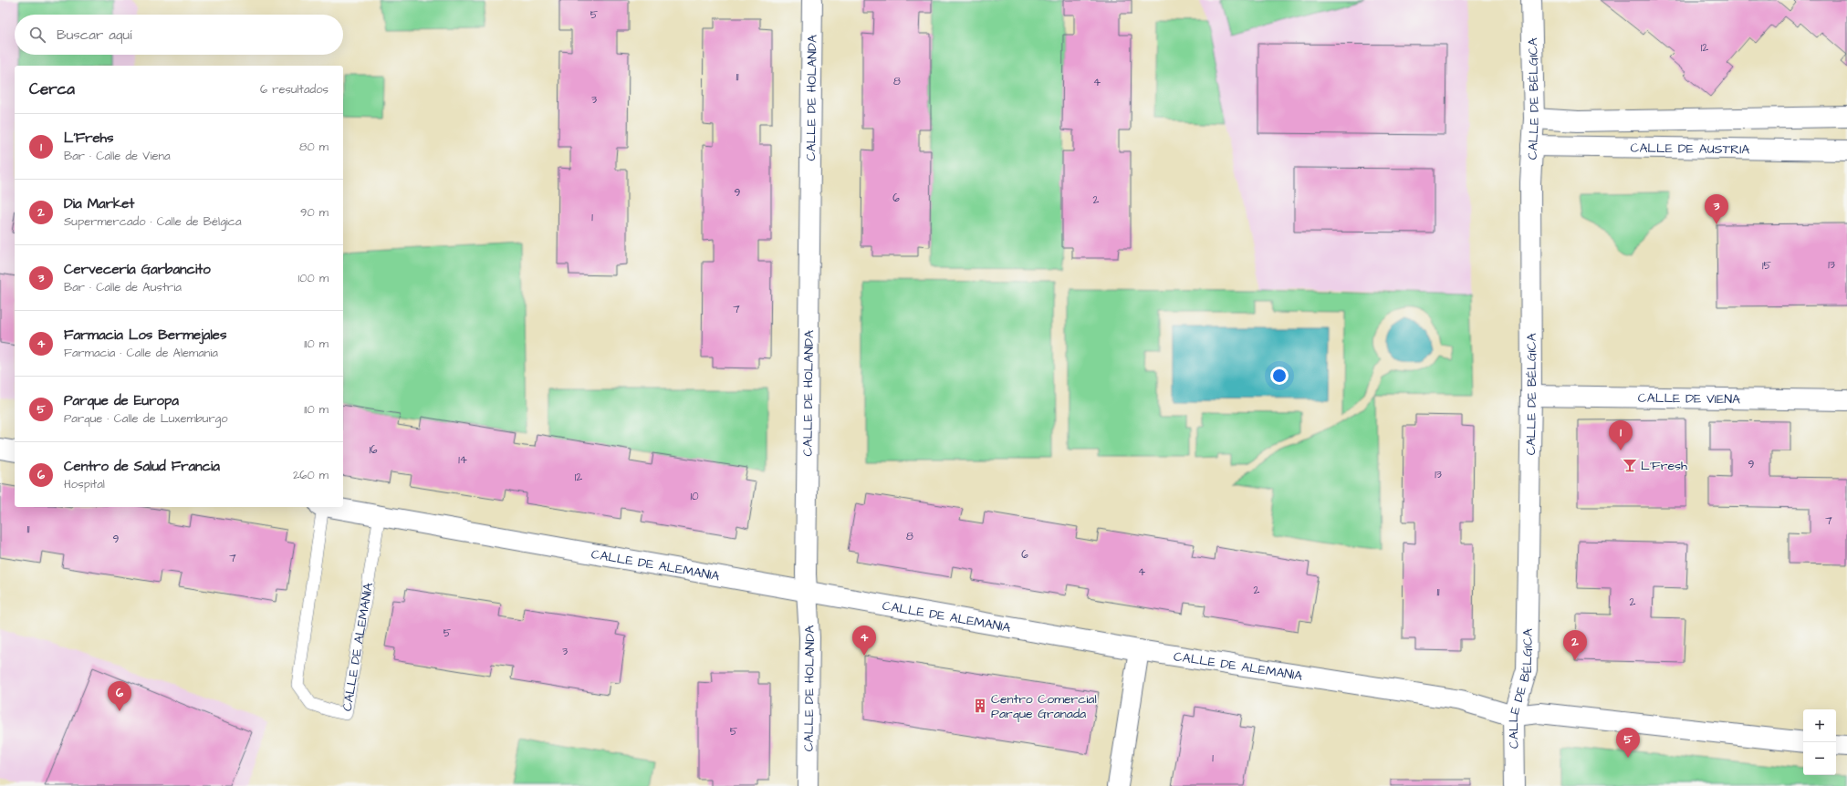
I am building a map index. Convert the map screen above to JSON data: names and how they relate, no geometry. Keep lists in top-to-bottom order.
{
  "streets": {
    "street": [
      "CALLE DE HOLANDA",
      "CALLE DE BÉLGICA",
      "CALLE DE AUSTRIA",
      "CALLE DE VIENA",
      "CALLE DE ALEMANIA"
    ]
  },
  "crossings": [
    ["CALLE DE HOLANDA", "CALLE DE ALEMANIA"],
    ["CALLE DE BÉLGICA", "CALLE DE AUSTRIA"],
    ["CALLE DE BÉLGICA", "CALLE DE VIENA"],
    ["CALLE DE BÉLGICA", "CALLE DE ALEMANIA"]
  ],
  "places": {
    "bar": ["L'Fresh"],
    "building": ["Centro Comercial Parque Granada"]
  },
  "house_numbers": [
    "5",
    "12",
    "11",
    "8",
    "4",
    "3",
    "9",
    "6",
    "2",
    "1",
    "13",
    "15",
    "7",
    "16",
    "14",
    "9",
    "13",
    "12",
    "10",
    "7",
    "11",
    "8",
    "9",
    "6",
    "7",
    "4",
    "2",
    "11",
    "2",
    "5",
    "3",
    "5",
    "1"
  ],
  "page": {
    "search": "Buscar aquí",
    "heading": ["Cerca", "6 resultados"],
    "list": [
      {
        "mark": "1",
        "name": "L'Frehs",
        "note": "Bar · Calle de Viena",
        "value": "80 m"
      },
      {
        "mark": "2",
        "name": "Dia Market",
        "note": "Supermercado · Calle de Bélgica",
        "value": "90 m"
      },
      {
        "mark": "3",
        "name": "Cervecería Garbancito",
        "note": "Bar · Calle de Austria",
        "value": "100 m"
      },
      {
        "mark": "4",
        "name": "Farmacia Los Bermejales",
        "note": "Farmacia · Calle de Alemania",
        "value": "110 m"
      },
      {
        "mark": "5",
        "name": "Parque de Europa",
        "note": "Parque · Calle de Luxemburgo",
        "value": "110 m"
      },
      {
        "mark": "6",
        "name": "Centro de Salud Francia",
        "note": "Hospital",
        "value": "260 m"
      }
    ],
    "pins": [
      "3",
      "1",
      "4",
      "2",
      "6",
      "5"
    ],
    "map_buttons": ["+", "−"]
  }
}
